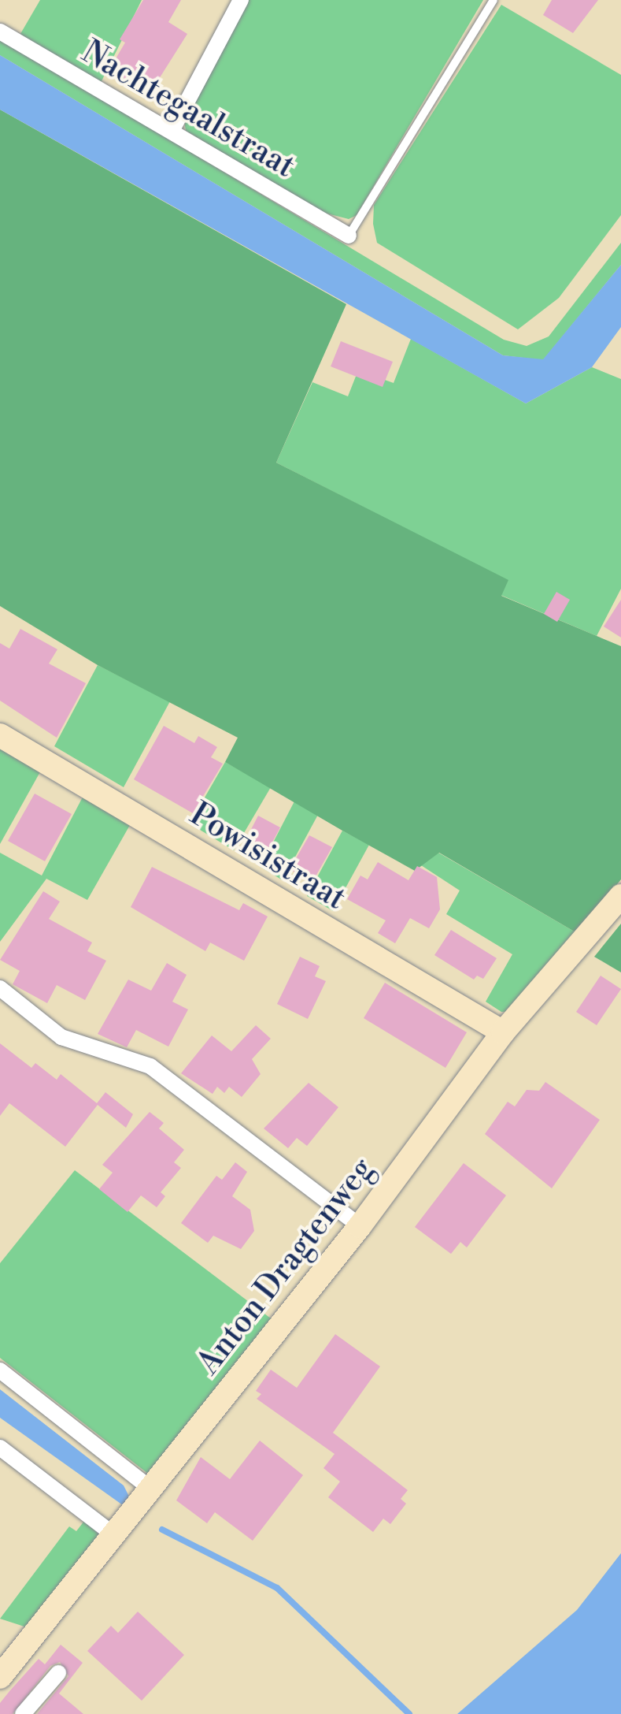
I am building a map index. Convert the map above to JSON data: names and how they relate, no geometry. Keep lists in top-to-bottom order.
{
  "streets": {
    "main road": ["Powisistraat", "Anton Dragtenweg"],
    "street": ["Nachtegaalstraat"]
  },
  "crossings": [
    ["Powisistraat", "Anton Dragtenweg"]
  ]
}
